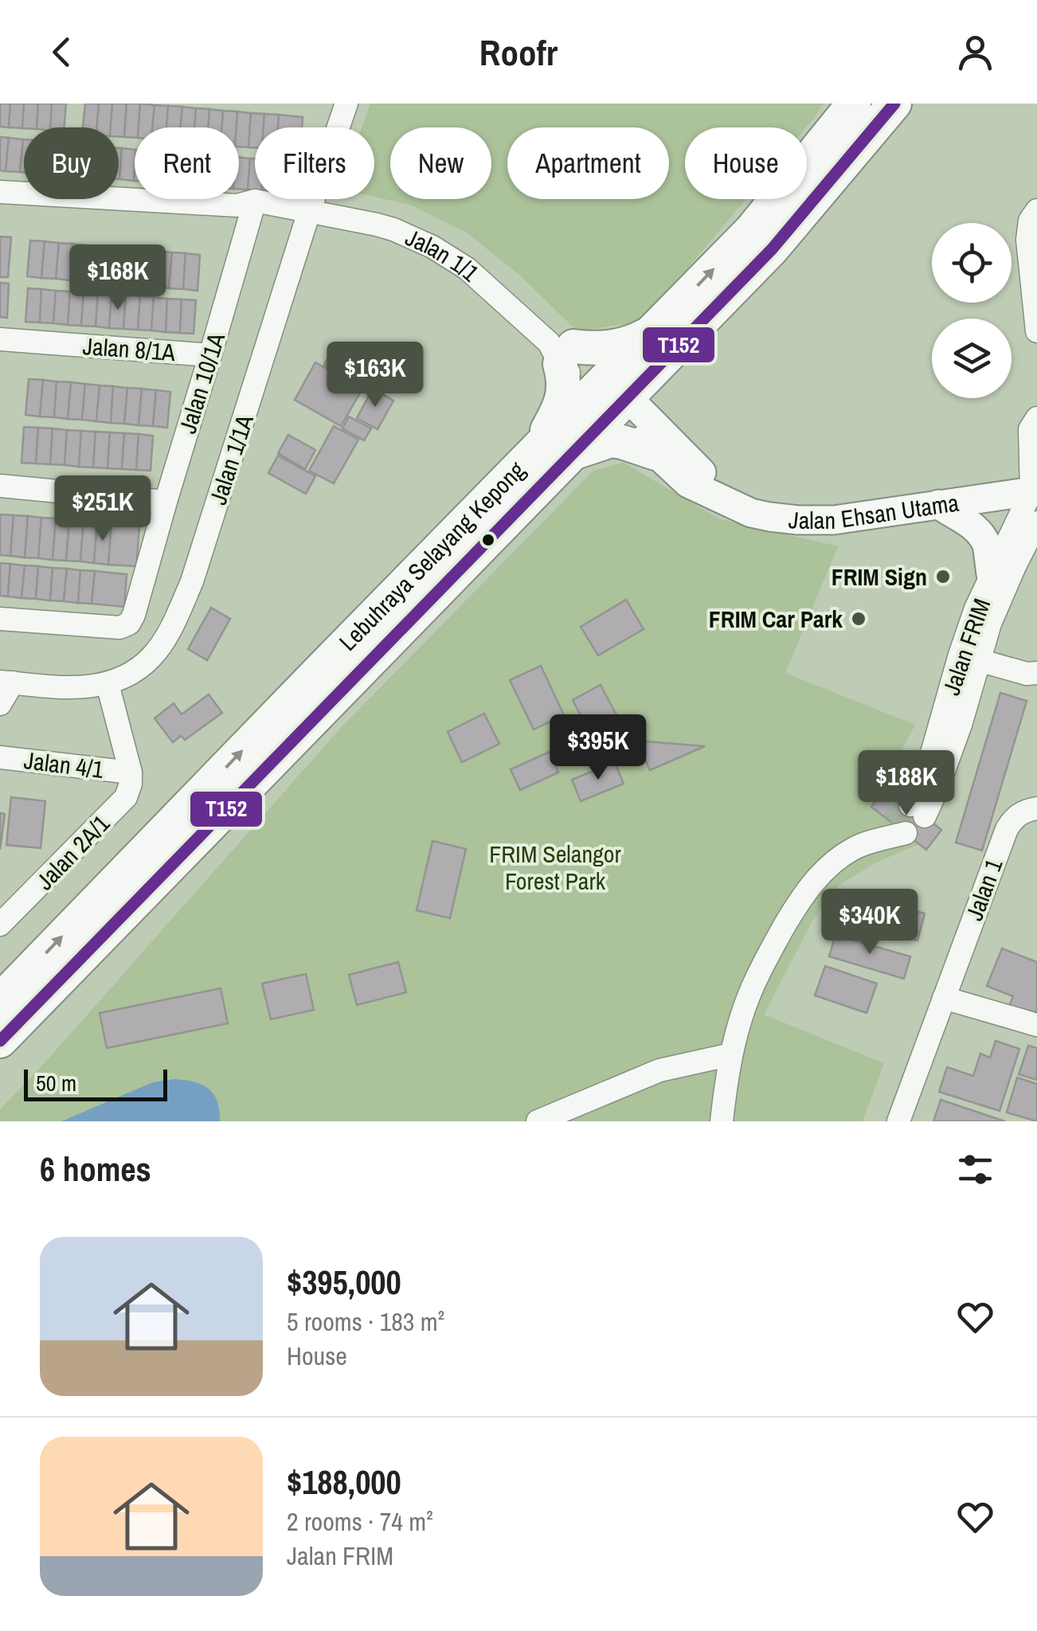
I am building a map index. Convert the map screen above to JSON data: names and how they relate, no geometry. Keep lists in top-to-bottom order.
{
  "streets": {
    "main road": ["Lebuhraya Selayang Kepong"],
    "street": [
      "Jalan 1/1",
      "Jalan 8/1A",
      "Jalan 10/1A",
      "Jalan 1/1A",
      "Jalan Ehsan Utama",
      "Jalan FRIM",
      "Jalan 4/1",
      "Jalan 2A/1",
      "Jalan 1"
    ]
  },
  "crossings": [
    ["Jalan 1/1", "Jalan 1/1A"],
    ["Jalan 1/1", "Jalan Ehsan Utama"],
    ["Jalan 1/1", "Lebuhraya Selayang Kepong"],
    ["Jalan 8/1A", "Jalan 10/1A"],
    ["Jalan 1/1A", "Jalan 4/1"],
    ["Jalan Ehsan Utama", "Lebuhraya Selayang Kepong"],
    ["Jalan Ehsan Utama", "Jalan FRIM"],
    ["Jalan 4/1", "Jalan 2A/1"]
  ],
  "parks": ["FRIM Selangor Forest Park"],
  "places": ["FRIM Sign", "FRIM Car Park"],
  "lines": ["transit line T152"],
  "scale_bar": "50 m",
  "page": {
    "header": "Roofr",
    "chip": [
      "Buy",
      "Rent",
      "Filters",
      "New",
      "Apartment",
      "House"
    ],
    "price": [
      "$168K",
      "$163K",
      "$251K",
      "$395K",
      "$188K",
      "$340K"
    ],
    "scale": "50 m",
    "heading": "6 homes",
    "list": [
      {
        "name": "$395,000",
        "note": "5 rooms · 183 m² · House"
      },
      {
        "name": "$188,000",
        "note": "2 rooms · 74 m² · Jalan FRIM"
      }
    ]
  }
}
